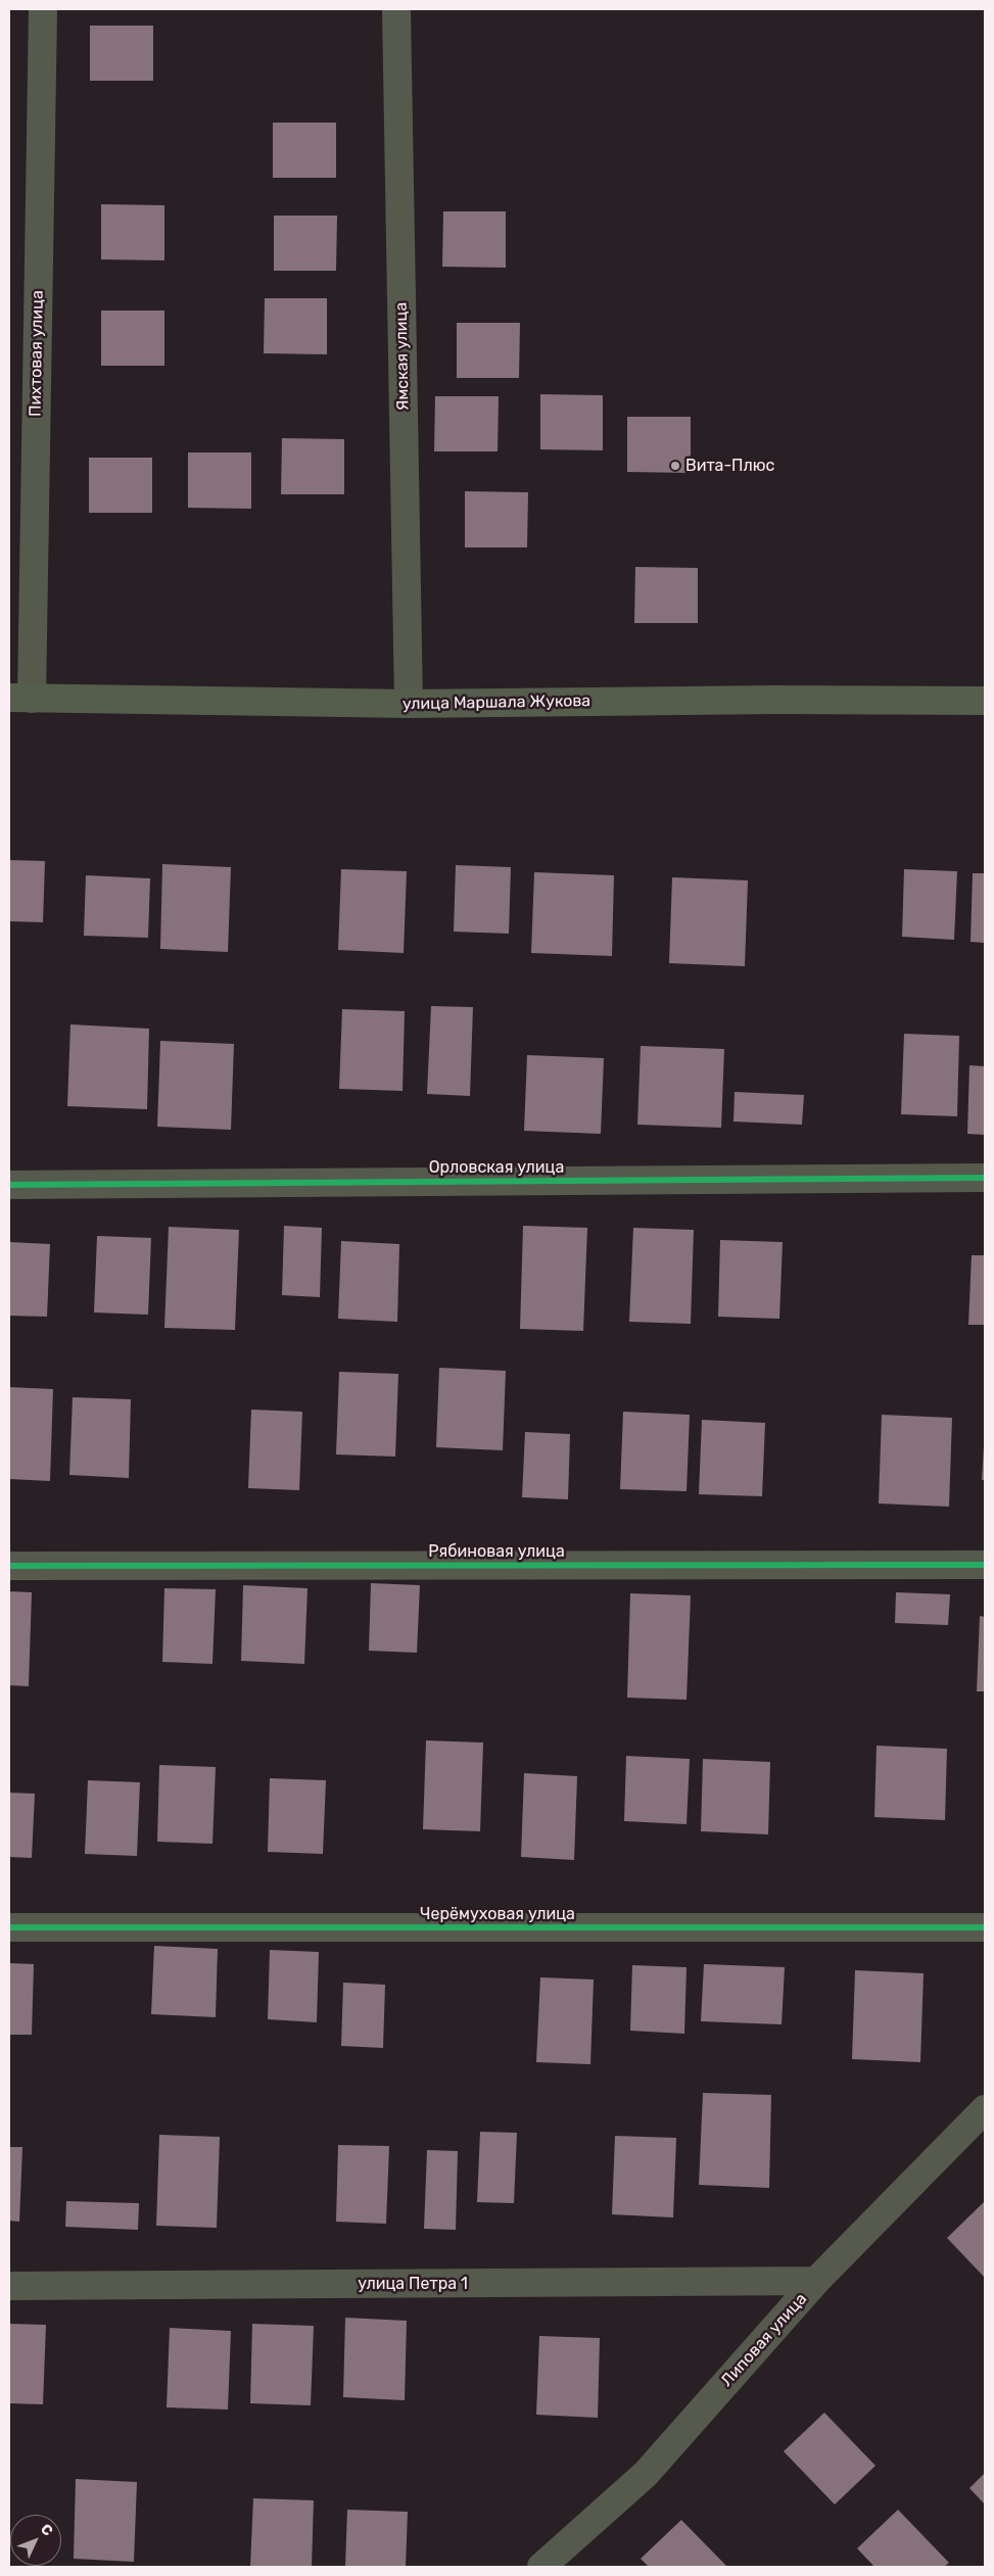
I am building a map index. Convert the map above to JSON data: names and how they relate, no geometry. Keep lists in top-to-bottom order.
{
  "streets": {
    "main road": ["улица Маршала Жукова"],
    "street": [
      "Пихтовая улица",
      "Ямская улица",
      "Орловская улица",
      "Рябиновая улица",
      "Черёмуховая улица",
      "улица Петра 1",
      "Липовая улица"
    ]
  },
  "crossings": [
    ["Пихтовая улица", "улица Маршала Жукова"],
    ["Ямская улица", "улица Маршала Жукова"],
    ["улица Петра 1", "Липовая улица"]
  ],
  "places": ["Вита-Плюс"],
  "north": "top right"
}
